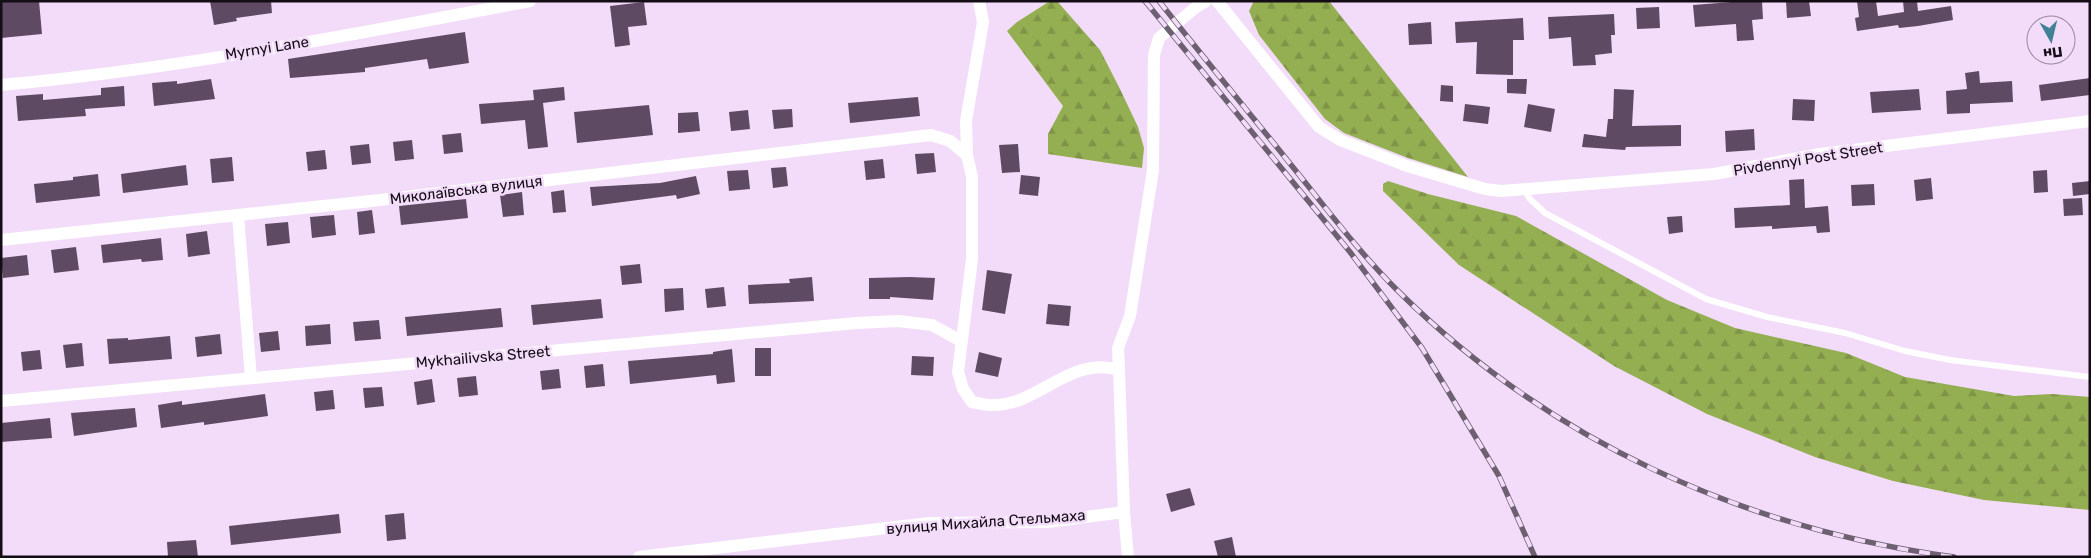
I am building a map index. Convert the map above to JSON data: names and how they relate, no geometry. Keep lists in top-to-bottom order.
{
  "streets": {
    "street": [
      "Myrnyi Lane",
      "Pivdennyi Post Street",
      "Миколаївська вулиця",
      "Mykhailivska Street",
      "вулиця Михайла Стельмаха"
    ]
  },
  "north": "bottom"
}
